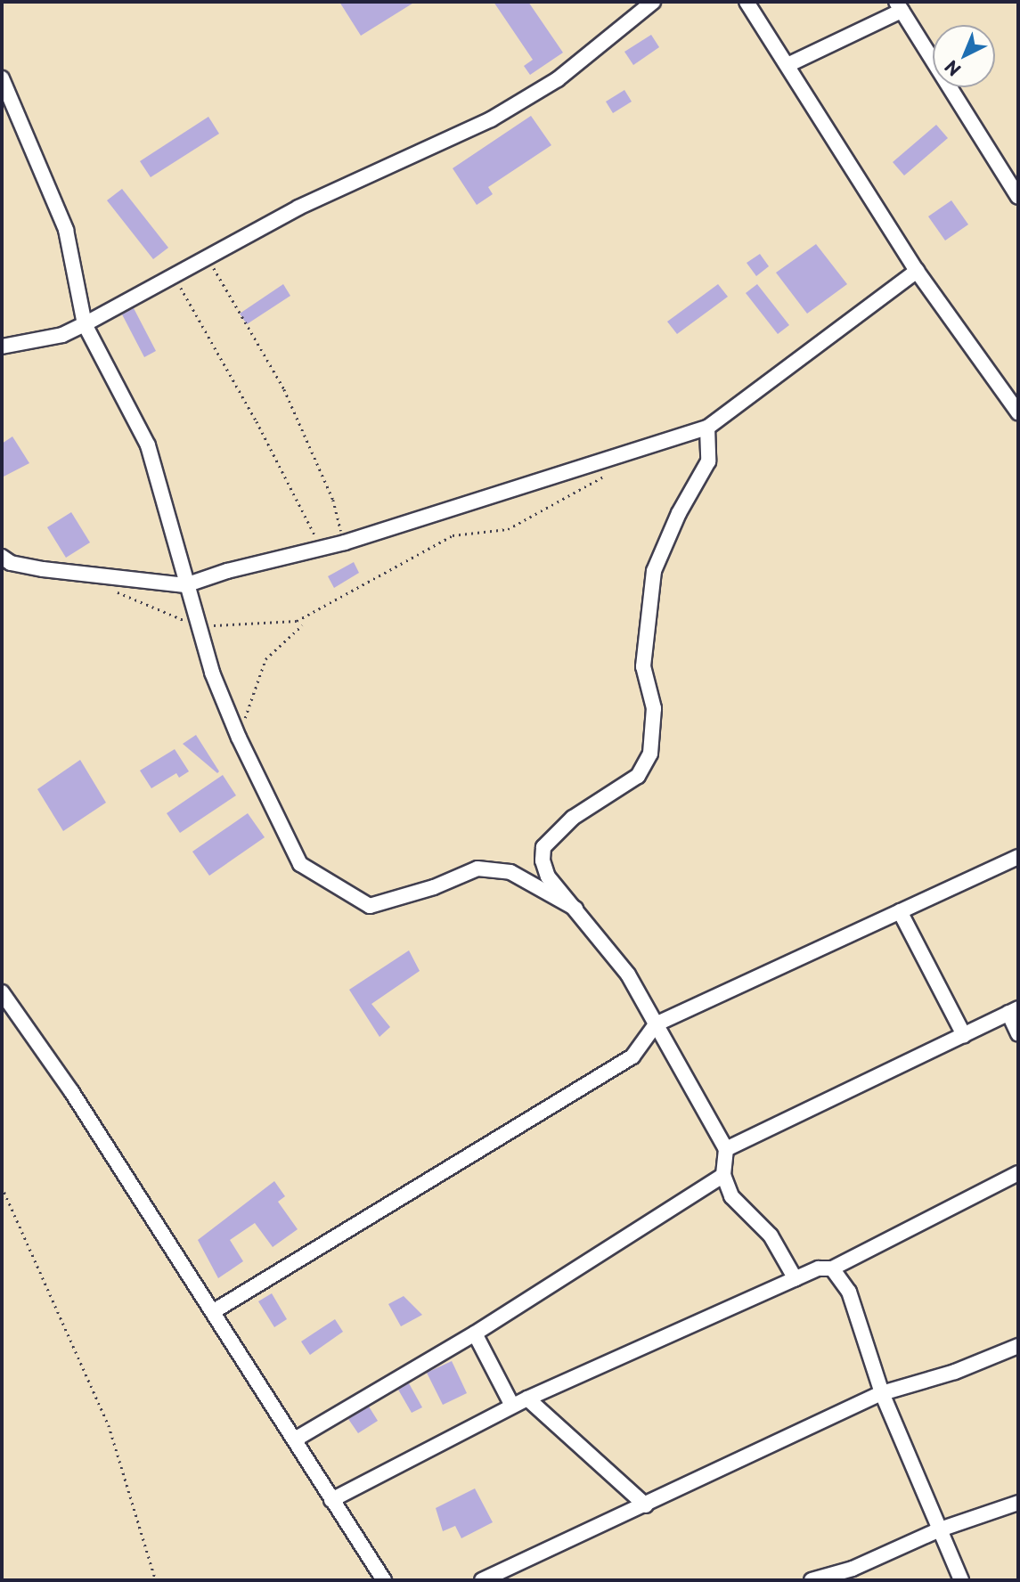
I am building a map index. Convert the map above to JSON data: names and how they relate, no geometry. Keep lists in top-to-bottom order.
{
  "north": "bottom left"
}
